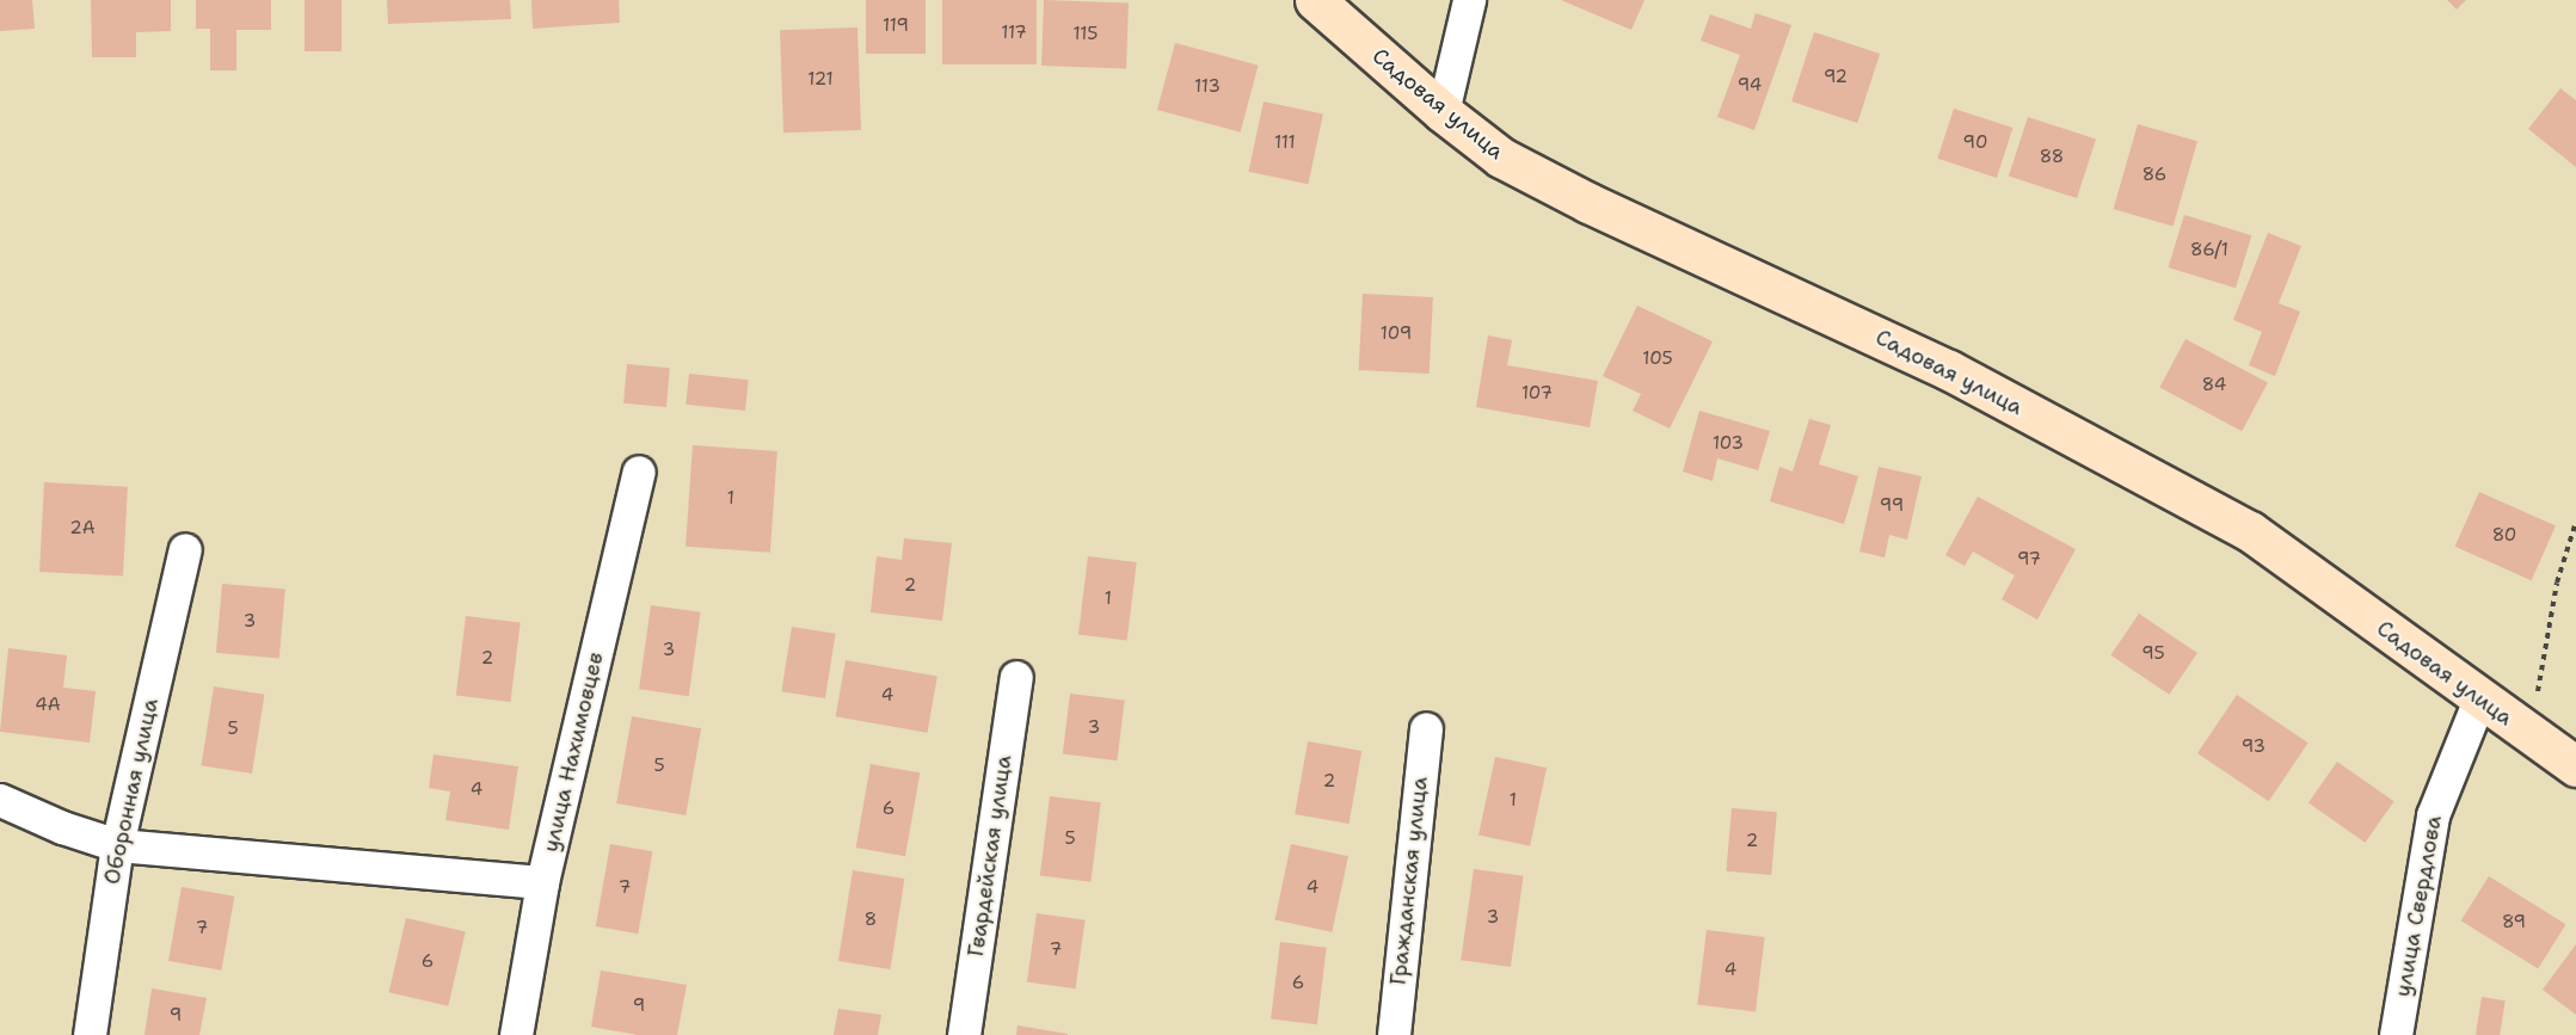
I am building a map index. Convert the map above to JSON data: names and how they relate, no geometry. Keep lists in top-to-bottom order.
{
  "streets": {
    "main road": ["Садовая улица"],
    "street": [
      "улица Нахимовцев",
      "Оборонная улица",
      "Гвардейская улица",
      "Гражданская улица",
      "улица Свердлова"
    ]
  },
  "crossings": [
    ["Садовая улица", "улица Свердлова"]
  ],
  "house_numbers": [
    "119",
    "117",
    "115",
    "92",
    "121",
    "94",
    "113",
    "111",
    "90",
    "88",
    "86",
    "86/1",
    "109",
    "105",
    "84",
    "107",
    "103",
    "1",
    "99",
    "2А",
    "80",
    "97",
    "2",
    "1",
    "3",
    "3",
    "95",
    "2",
    "4",
    "4А",
    "3",
    "5",
    "93",
    "5",
    "2",
    "4",
    "1",
    "6",
    "5",
    "2",
    "7",
    "4",
    "3",
    "8",
    "89",
    "7",
    "7",
    "6",
    "4",
    "6",
    "9",
    "9"
  ]
}
